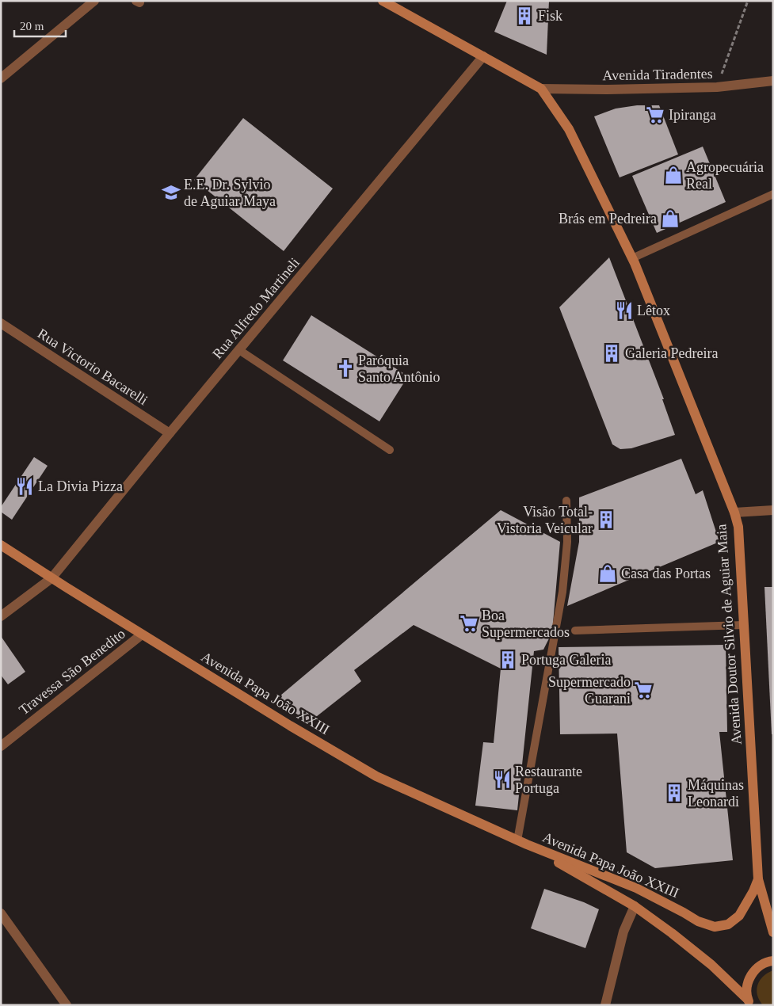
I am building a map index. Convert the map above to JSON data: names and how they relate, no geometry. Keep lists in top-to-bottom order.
{
  "streets": {
    "main road": ["Avenida Doutor Silvio de Aguiar Maia", "Avenida Papa João XXIII"],
    "street": [
      "Avenida Tiradentes",
      "Rua Alfredo Martineli",
      "Rua Victorio Bacarelli",
      "Travessa São Benedito"
    ]
  },
  "crossings": [
    ["Avenida Tiradentes", "Avenida Doutor Silvio de Aguiar Maia"],
    ["Rua Alfredo Martineli", "Rua Victorio Bacarelli"],
    ["Rua Alfredo Martineli", "Avenida Doutor Silvio de Aguiar Maia"],
    ["Rua Alfredo Martineli", "Avenida Papa João XXIII"],
    ["Avenida Doutor Silvio de Aguiar Maia", "Avenida Papa João XXIII"],
    ["Travessa São Benedito", "Avenida Papa João XXIII"]
  ],
  "places": {
    "building": [
      "Fisk",
      "Galeria Pedreira",
      "Visão Total- Vistoria Veicular",
      "Portuga Galeria",
      "Máquinas Leonardi"
    ],
    "supermarket": ["Ipiranga", "Boa Supermercados", "Supermercado Guarani"],
    "shop": ["Agropecuária Real", "Brás em Pedreira", "Casa das Portas"],
    "school or university": ["E.E. Dr. Sylvio de Aguiar Maya"],
    "restaurant": ["Lêtox", "La Divia Pizza", "Restaurante Portuga"],
    "church": ["Paróquia Santo Antônio"]
  },
  "scale_bar": "20 m"
}
